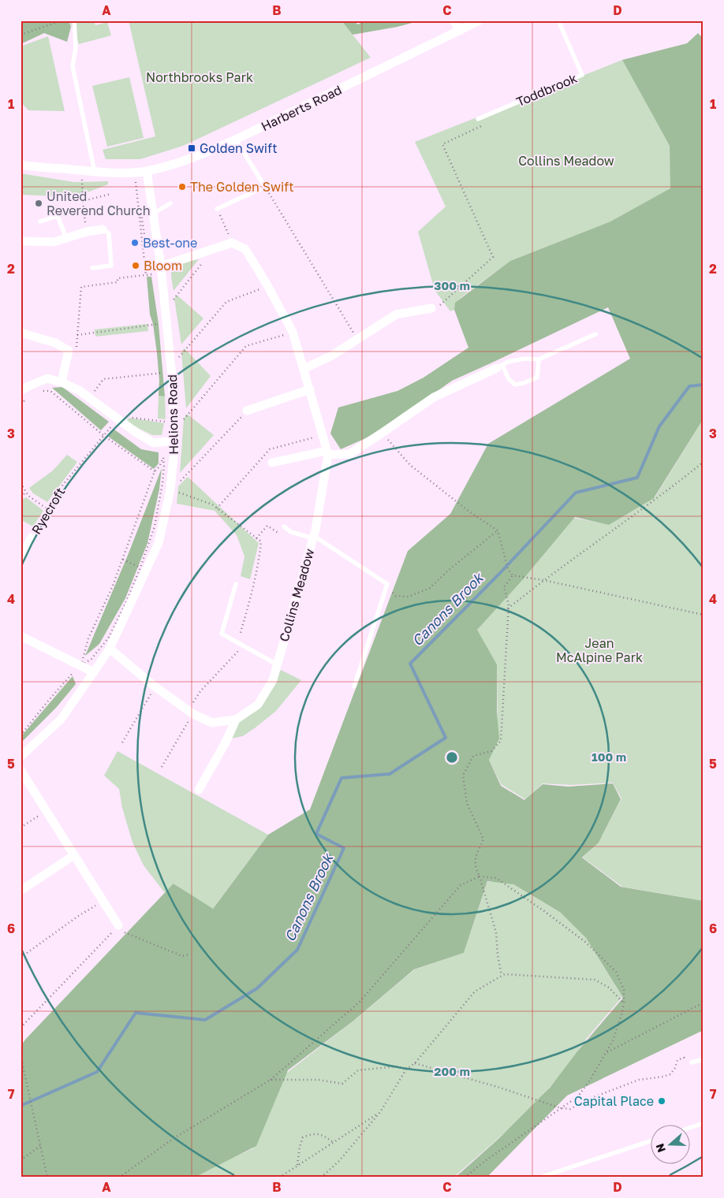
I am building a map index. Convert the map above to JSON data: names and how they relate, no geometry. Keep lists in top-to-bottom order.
{
  "streets": {
    "street": [
      "Harberts Road",
      "Helions Road",
      "Ryecroft",
      "Collins Meadow"
    ],
    "lane": ["Toddbrook"]
  },
  "crossings": [
    ["Harberts Road", "Helions Road"],
    ["Helions Road", "Collins Meadow"]
  ],
  "water": ["Canons Brook"],
  "parks": ["Northbrooks Park", "Collins Meadow", "Jean McAlpine Park"],
  "places": {
    "transit": ["Golden Swift"],
    "other": [
      "The Golden Swift",
      "United Reverend Church",
      "Best-one",
      "Bloom",
      "Capital Place"
    ]
  },
  "north": "left",
  "grid": {
    "columns": [
      "A",
      "B",
      "C",
      "D"
    ],
    "rows": [
      "1",
      "2",
      "3",
      "4",
      "5",
      "6",
      "7"
    ]
  },
  "rings": ["300 m", "100 m", "200 m"]
}
